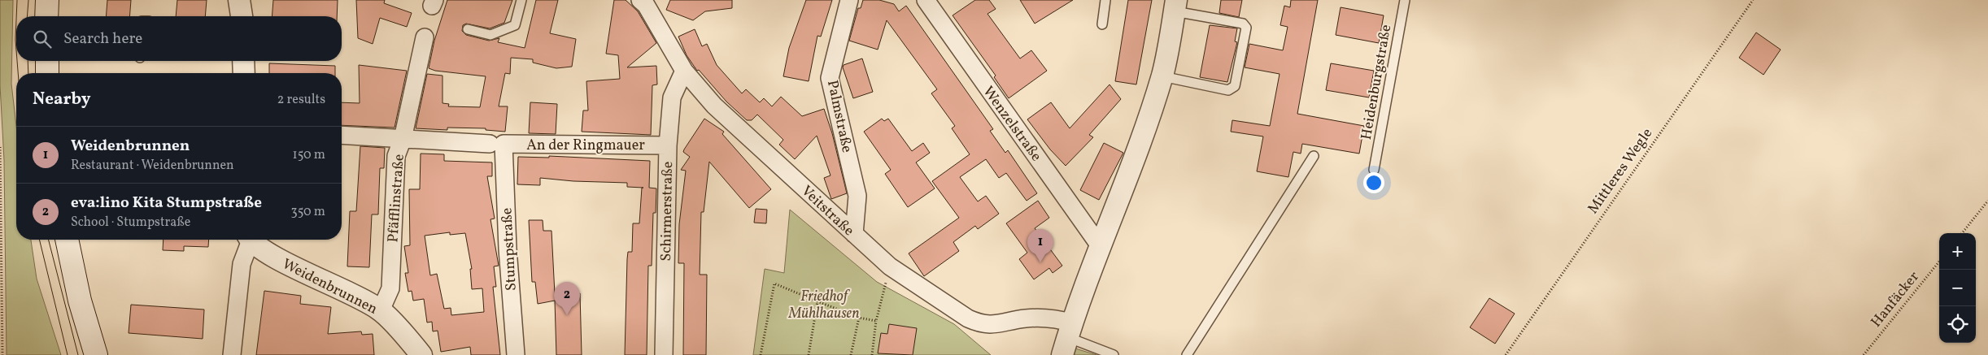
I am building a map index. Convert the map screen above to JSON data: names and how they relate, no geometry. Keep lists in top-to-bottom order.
{
  "streets": {
    "street": [
      "Palmstraße",
      "Wenzelstraße",
      "An der Ringmauer",
      "Pfäfflinstraße",
      "Veitstraße",
      "Schirmerstraße",
      "Stumpstraße",
      "Weidenbrunnen"
    ],
    "lane": ["Heidenburgstraße"],
    "path": ["Mittleres Wegle", "Hanfäcker"]
  },
  "crossings": [
    ["Palmstraße", "Veitstraße"],
    ["An der Ringmauer", "Pfäfflinstraße"],
    ["An der Ringmauer", "Schirmerstraße"],
    ["An der Ringmauer", "Stumpstraße"],
    ["Pfäfflinstraße", "Weidenbrunnen"],
    ["Veitstraße", "Schirmerstraße"]
  ],
  "parks": ["Friedhof Mühlhausen"],
  "page": {
    "search": "Search here",
    "heading": ["Nearby", "2 results"],
    "list": [
      {
        "mark": "1",
        "name": "Weidenbrunnen",
        "note": "Restaurant · Weidenbrunnen",
        "value": "150 m"
      },
      {
        "mark": "2",
        "name": "eva:lino Kita Stumpstraße",
        "note": "School · Stumpstraße",
        "value": "350 m"
      }
    ],
    "pins": ["1", "2"],
    "map_buttons": ["+", "−"]
  }
}
